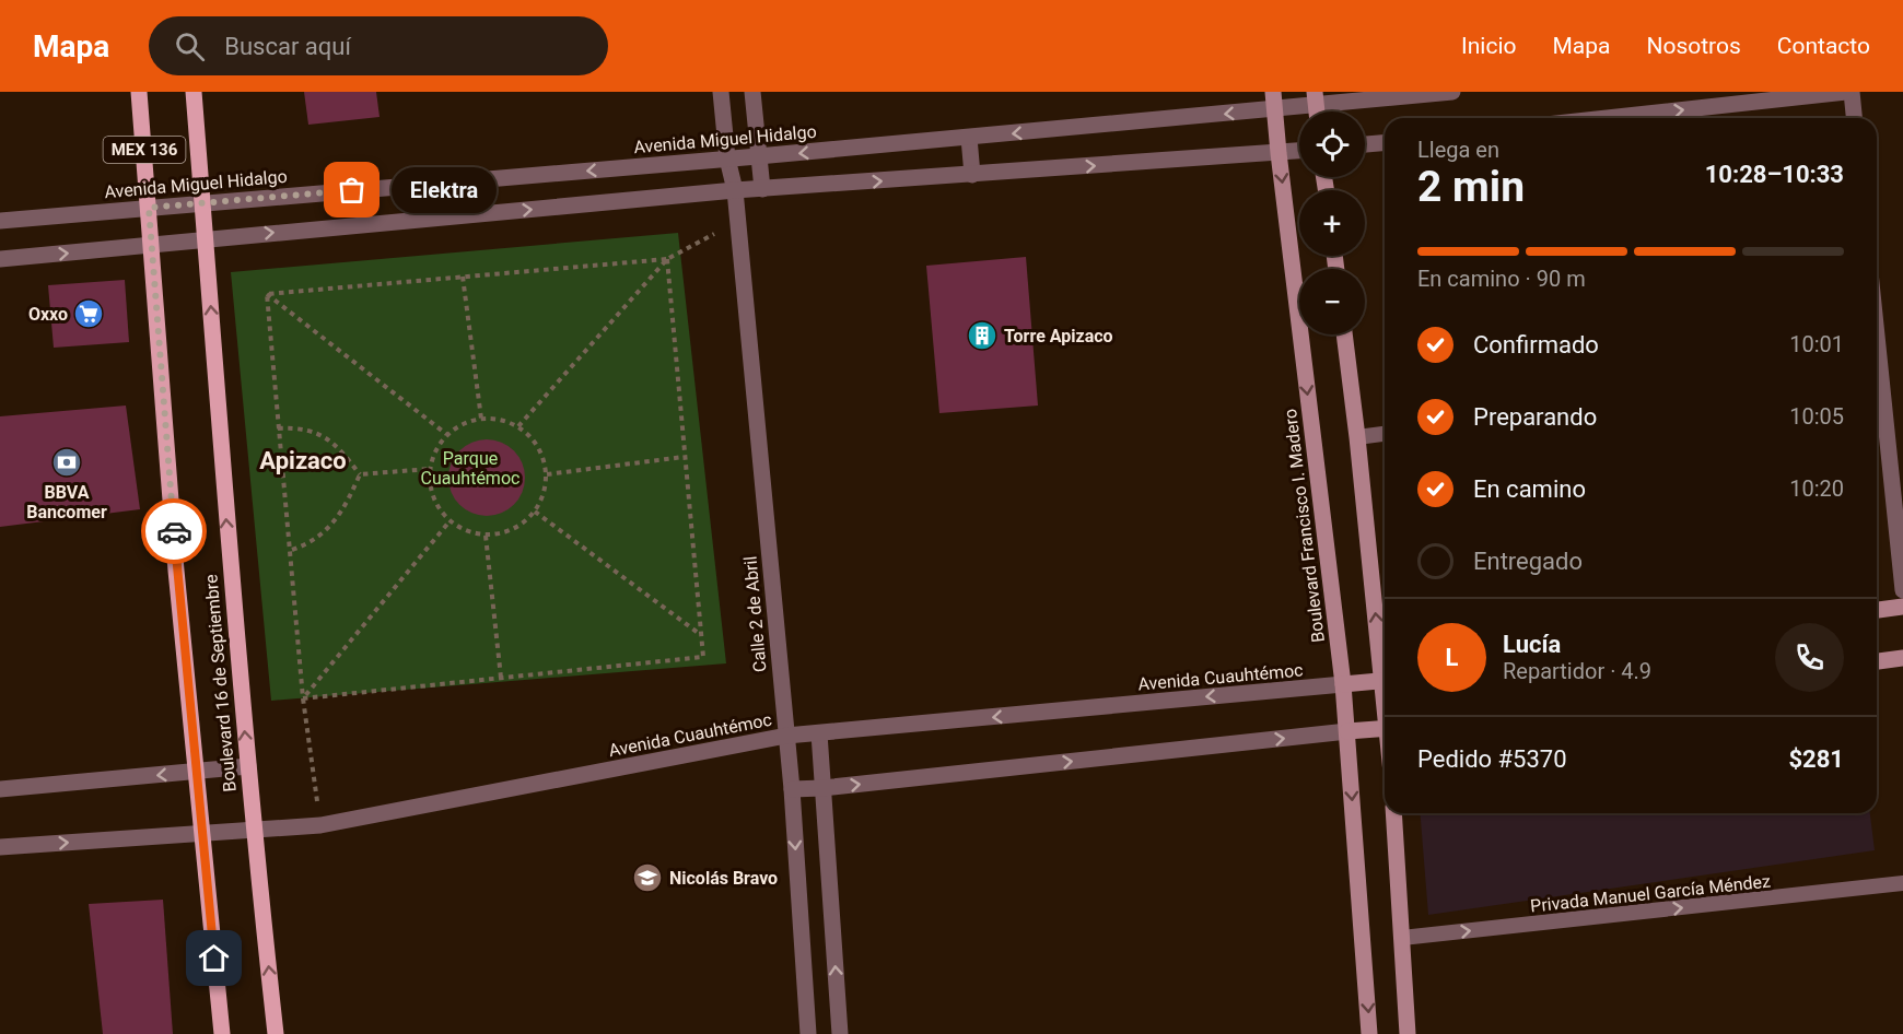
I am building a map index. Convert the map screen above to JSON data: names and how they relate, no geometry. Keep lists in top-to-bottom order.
{
  "streets": {
    "main road": [
      "MEX 136",
      "Boulevard Francisco I. Madero",
      "Avenida Cuauhtémoc",
      "Boulevard 16 de Septiembre"
    ],
    "street": ["Avenida Miguel Hidalgo", "Calle 2 de Abril"],
    "lane": ["Privada Manuel García Méndez"]
  },
  "crossings": [
    ["Avenida Miguel Hidalgo", "Boulevard Francisco I. Madero"],
    ["Avenida Miguel Hidalgo", "Calle 2 de Abril"],
    ["Avenida Miguel Hidalgo", "Boulevard 16 de Septiembre"],
    ["Boulevard Francisco I. Madero", "Avenida Cuauhtémoc"],
    ["Calle 2 de Abril", "Avenida Cuauhtémoc"],
    ["Avenida Cuauhtémoc", "Boulevard 16 de Septiembre"]
  ],
  "one_way": ["Privada Manuel García Méndez"],
  "districts": ["Apizaco"],
  "parks": ["Parque Cuauhtémoc"],
  "places": {
    "other": ["Elektra"],
    "supermarket": ["Oxxo"],
    "building": ["Torre Apizaco"],
    "bank": ["BBVA Bancomer"],
    "school or university": ["Nicolás Bravo"]
  },
  "page": {
    "header": "Mapa",
    "search": "Buscar aquí",
    "nav": [
      "Inicio",
      "Mapa",
      "Nosotros",
      "Contacto"
    ],
    "map_buttons": ["+", "−"],
    "heading": ["2 min", "Llega en", "10:28–10:33"],
    "panel": [
      "Lucía",
      "Repartidor · 4.9",
      "Pedido #5370",
      "$281"
    ],
    "bubble": "Elektra",
    "bar": "En camino · 90 m",
    "list": [
      ["Confirmado", "10:01"],
      ["Preparando", "10:05"],
      ["En camino", "10:20"],
      "Entregado"
    ],
    "round": "L"
  }
}
